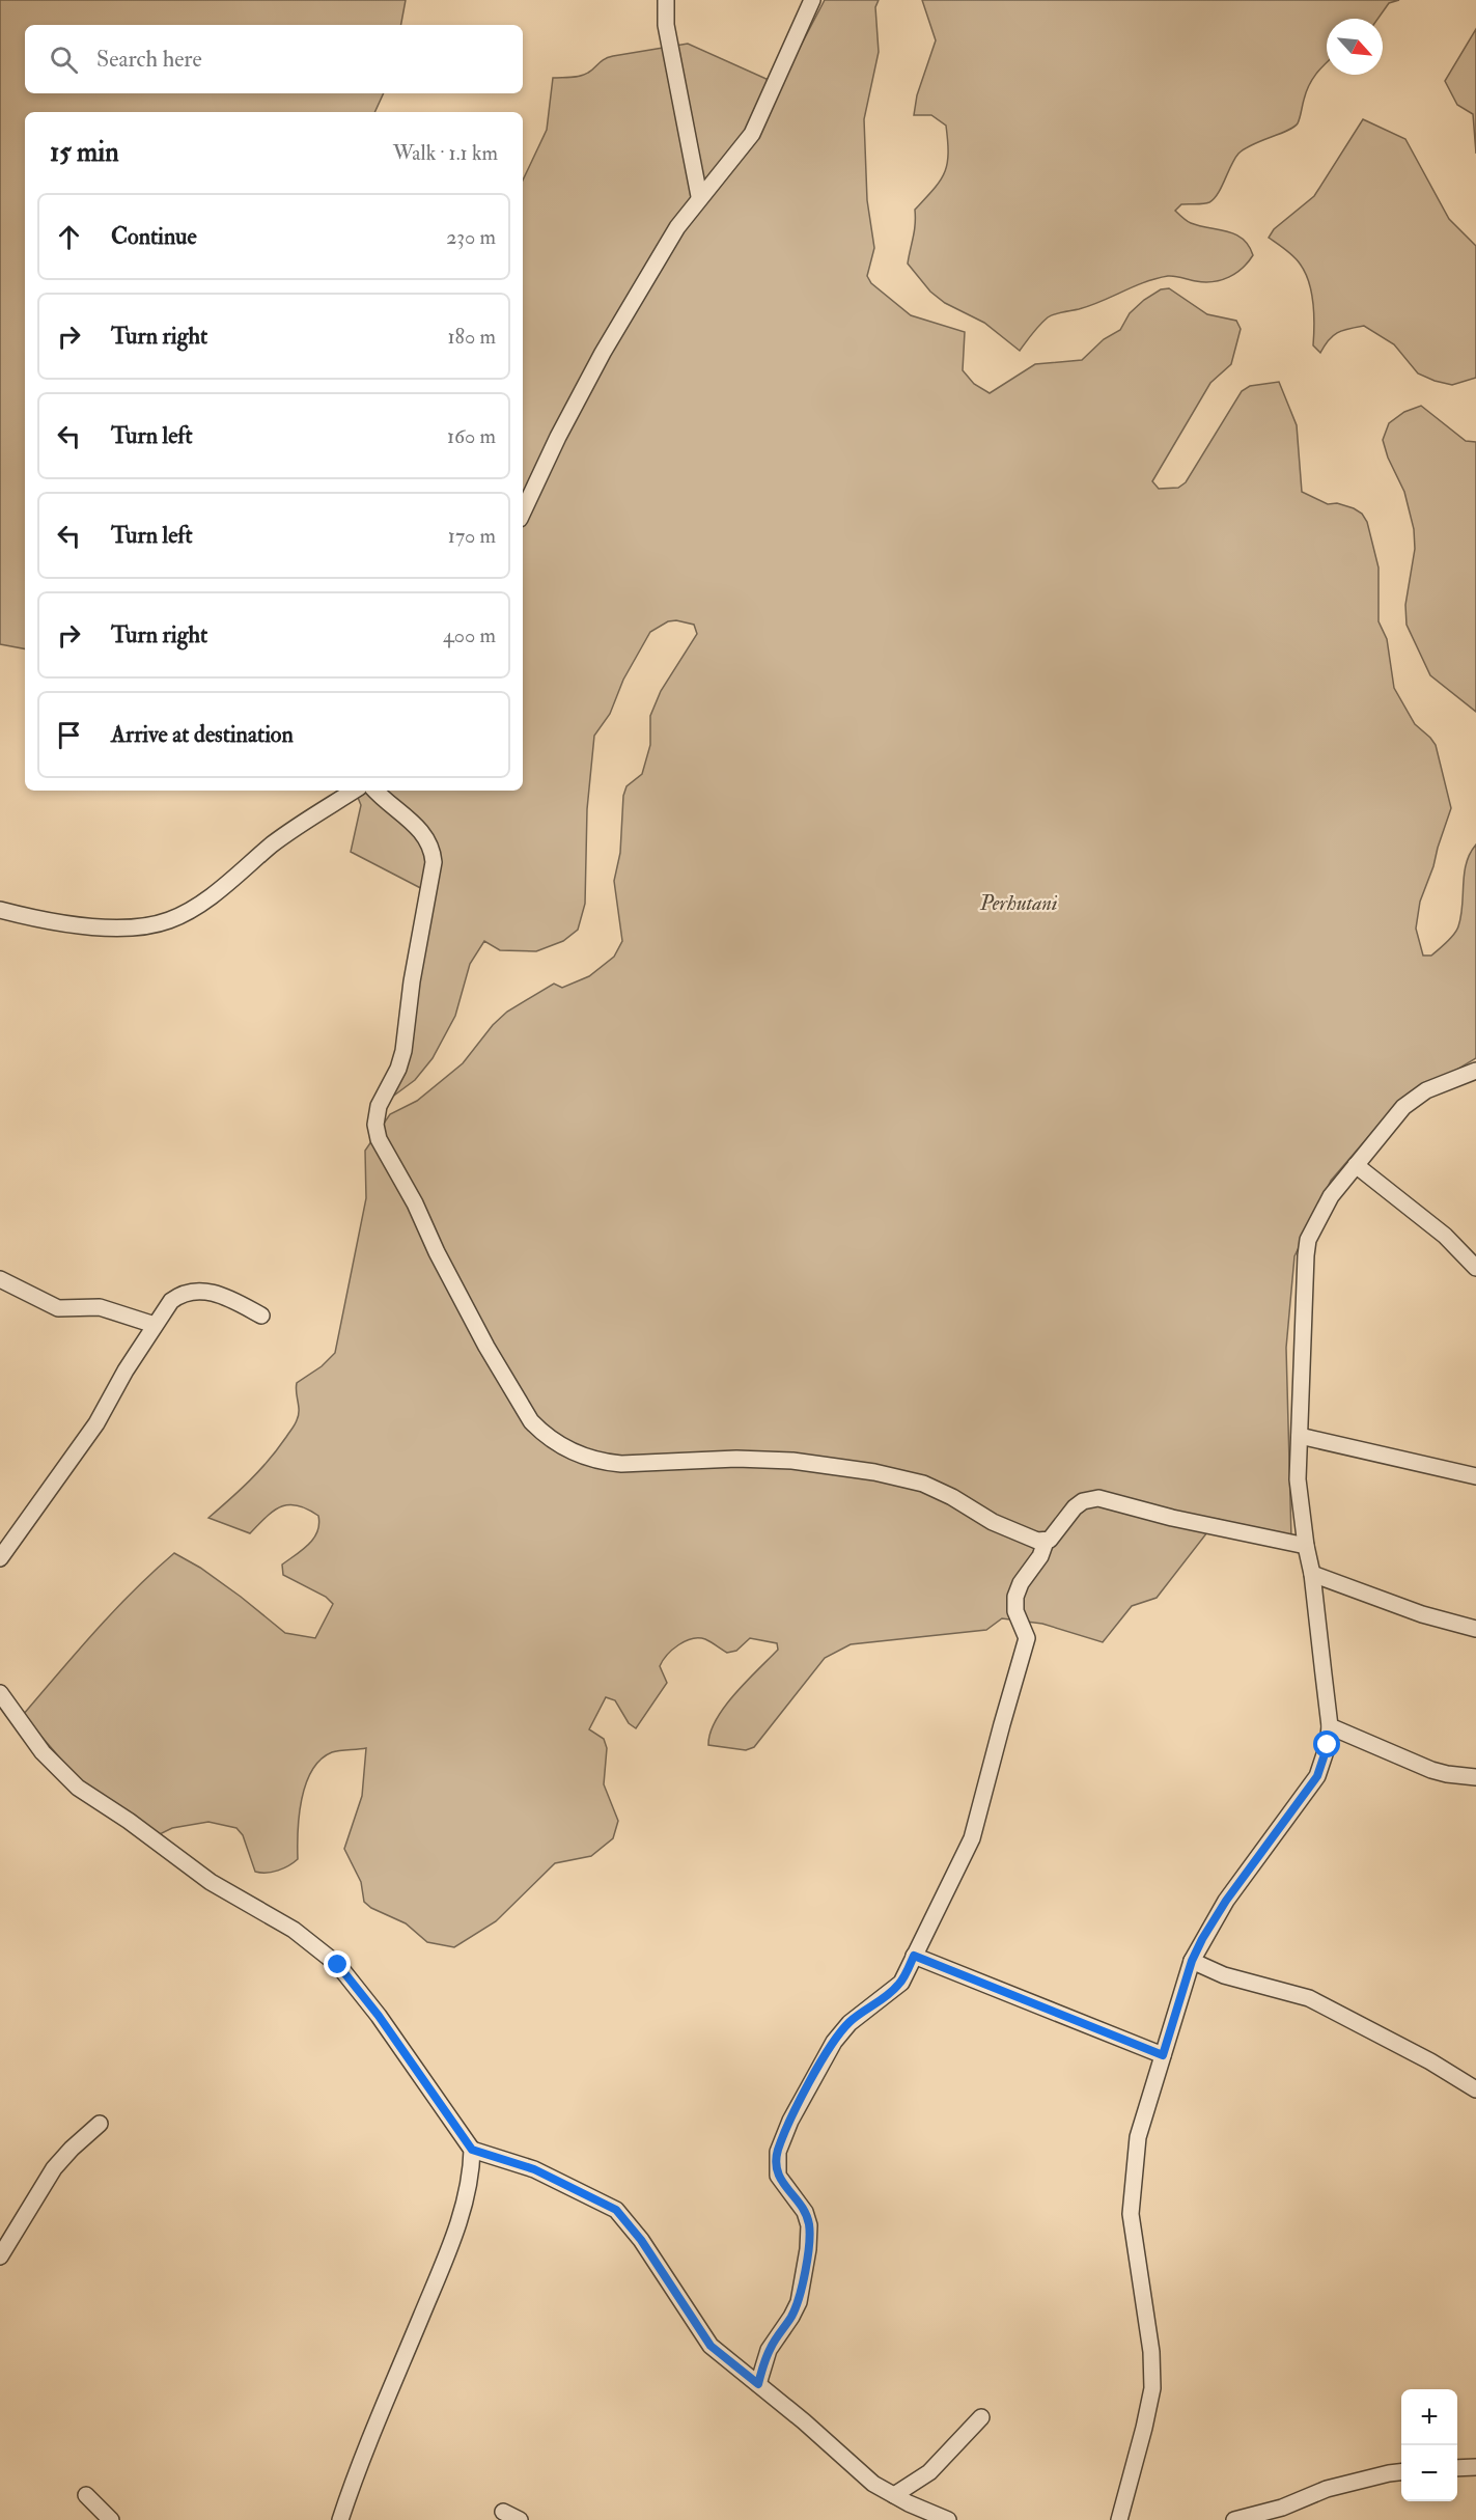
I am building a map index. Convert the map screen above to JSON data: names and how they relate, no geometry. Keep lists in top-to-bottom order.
{
  "parks": ["Perhutani"],
  "north": "bottom right",
  "page": {
    "search": "Search here",
    "heading": ["15 min", "Walk · 1.1 km"],
    "list": [
      ["Continue", "230 m"],
      ["Turn right", "180 m"],
      ["Turn left", "160 m"],
      ["Turn left", "170 m"],
      ["Turn right", "400 m"],
      "Arrive at destination"
    ],
    "map_buttons": ["+", "−"]
  }
}
